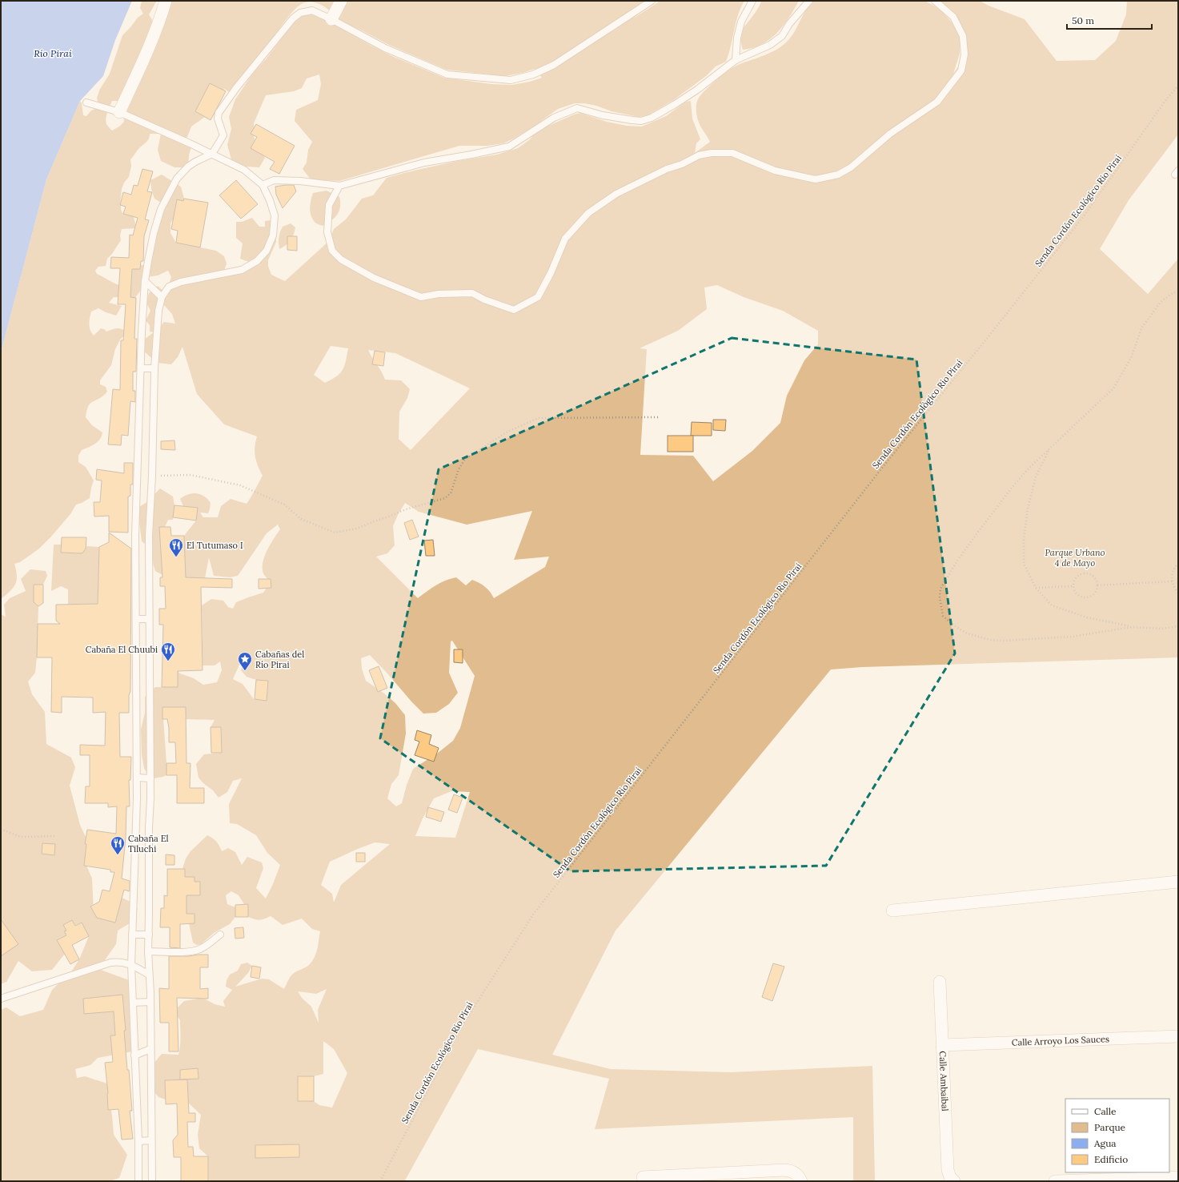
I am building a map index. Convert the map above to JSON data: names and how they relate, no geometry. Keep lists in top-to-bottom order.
{
  "streets": {
    "street": ["Calle Arroyo Los Sauces", "Calle Ambaibal"],
    "path": ["Senda Cordón Ecológico Río Piraí"]
  },
  "crossings": [
    ["Calle Arroyo Los Sauces", "Calle Ambaibal"]
  ],
  "water": ["Río Piraí"],
  "parks": ["Parque Urbano 4 de Mayo"],
  "places": {
    "restaurant": ["El Tutumaso I", "Cabaña El Chuubi", "Cabaña El Tiluchi"],
    "place": ["Cabañas del Río Pirai"]
  },
  "legend": [
    "Calle",
    "Parque",
    "Agua",
    "Edificio"
  ],
  "scale_bar": "50 m"
}
